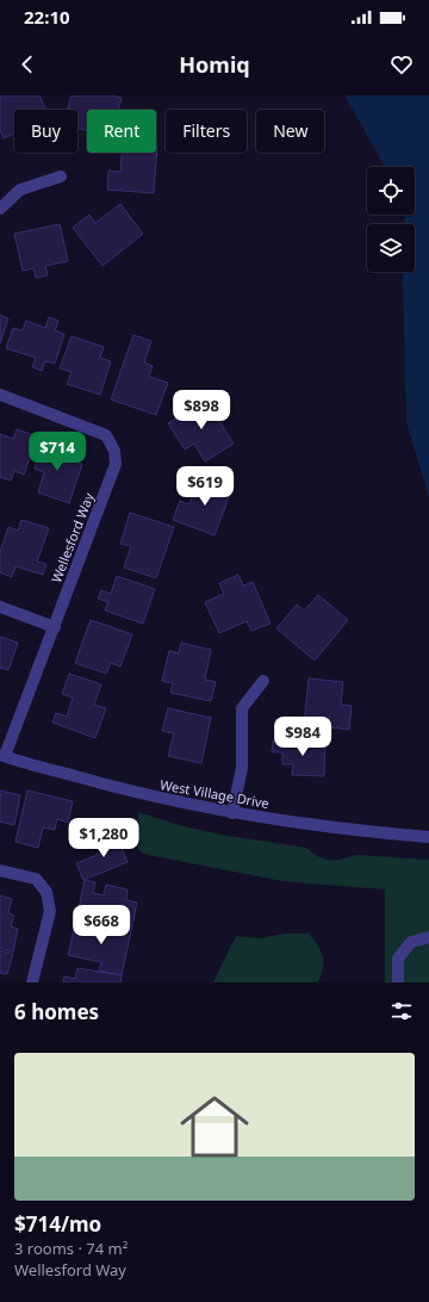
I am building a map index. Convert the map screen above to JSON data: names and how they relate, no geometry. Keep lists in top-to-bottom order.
{
  "streets": {
    "street": ["Wellesford Way", "West Village Drive"]
  },
  "crossings": [
    ["Wellesford Way", "West Village Drive"]
  ],
  "page": {
    "status": "22:10",
    "header": "Homiq",
    "chip": [
      "Buy",
      "Rent",
      "Filters",
      "New"
    ],
    "price": [
      "$898",
      "$714",
      "$619",
      "$984",
      "$1,280",
      "$668"
    ],
    "heading": "6 homes",
    "list": [
      {
        "name": "$714/mo",
        "note": "3 rooms · 74 m² · Wellesford Way"
      }
    ]
  }
}
